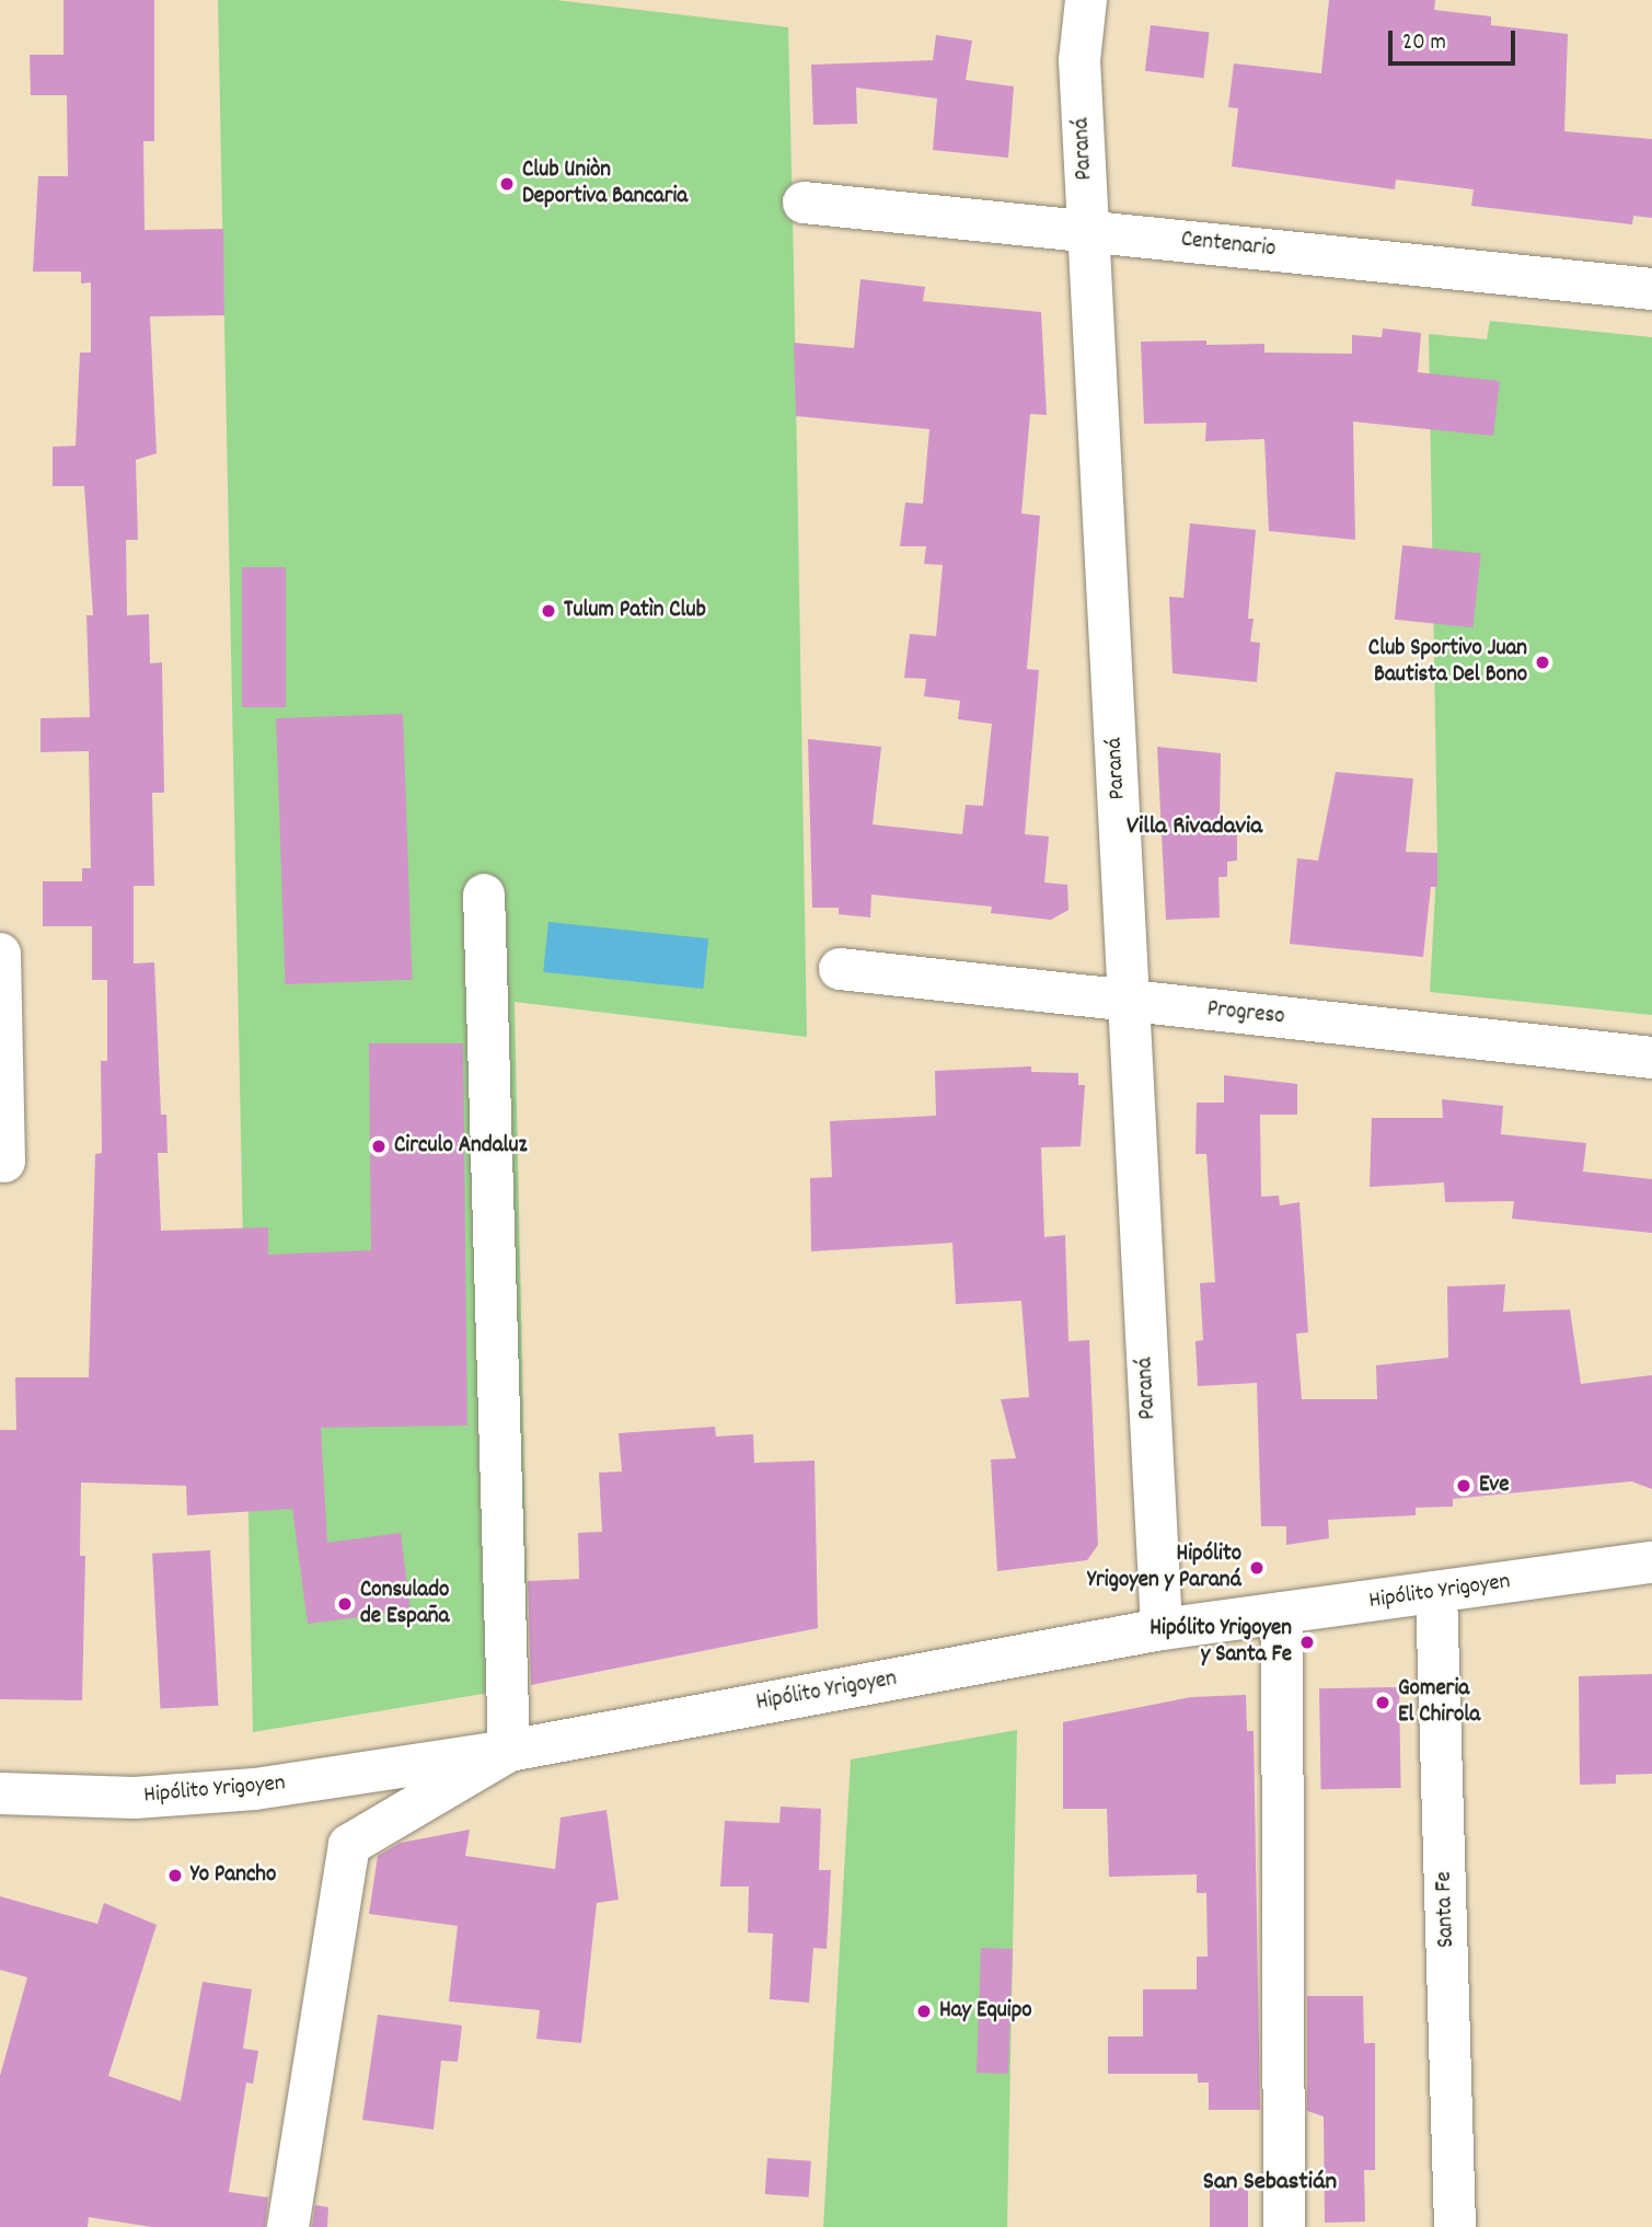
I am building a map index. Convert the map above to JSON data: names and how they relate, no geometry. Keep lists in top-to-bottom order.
{
  "streets": {
    "street": [
      "Paraná",
      "Centenario",
      "Progreso",
      "Hipólito Yrigoyen",
      "Santa Fe"
    ]
  },
  "crossings": [
    ["Paraná", "Centenario"],
    ["Paraná", "Progreso"],
    ["Paraná", "Hipólito Yrigoyen"],
    ["Hipólito Yrigoyen", "Santa Fe"]
  ],
  "districts": ["Villa Rivadavia", "San Sebastián"],
  "places": [
    "Club Uniòn Deportiva Bancaria",
    "Tulum Patìn Club",
    "Club Sportivo Juan Bautista Del Bono",
    "Circulo Andaluz",
    "Eve",
    "Hipólito Yrigoyen y Paraná",
    "Consulado de España",
    "Hipólito Yrigoyen y Santa Fe",
    "Gomeria El Chirola",
    "Yo Pancho",
    "Hay Equipo"
  ],
  "scale_bar": "20 m"
}
